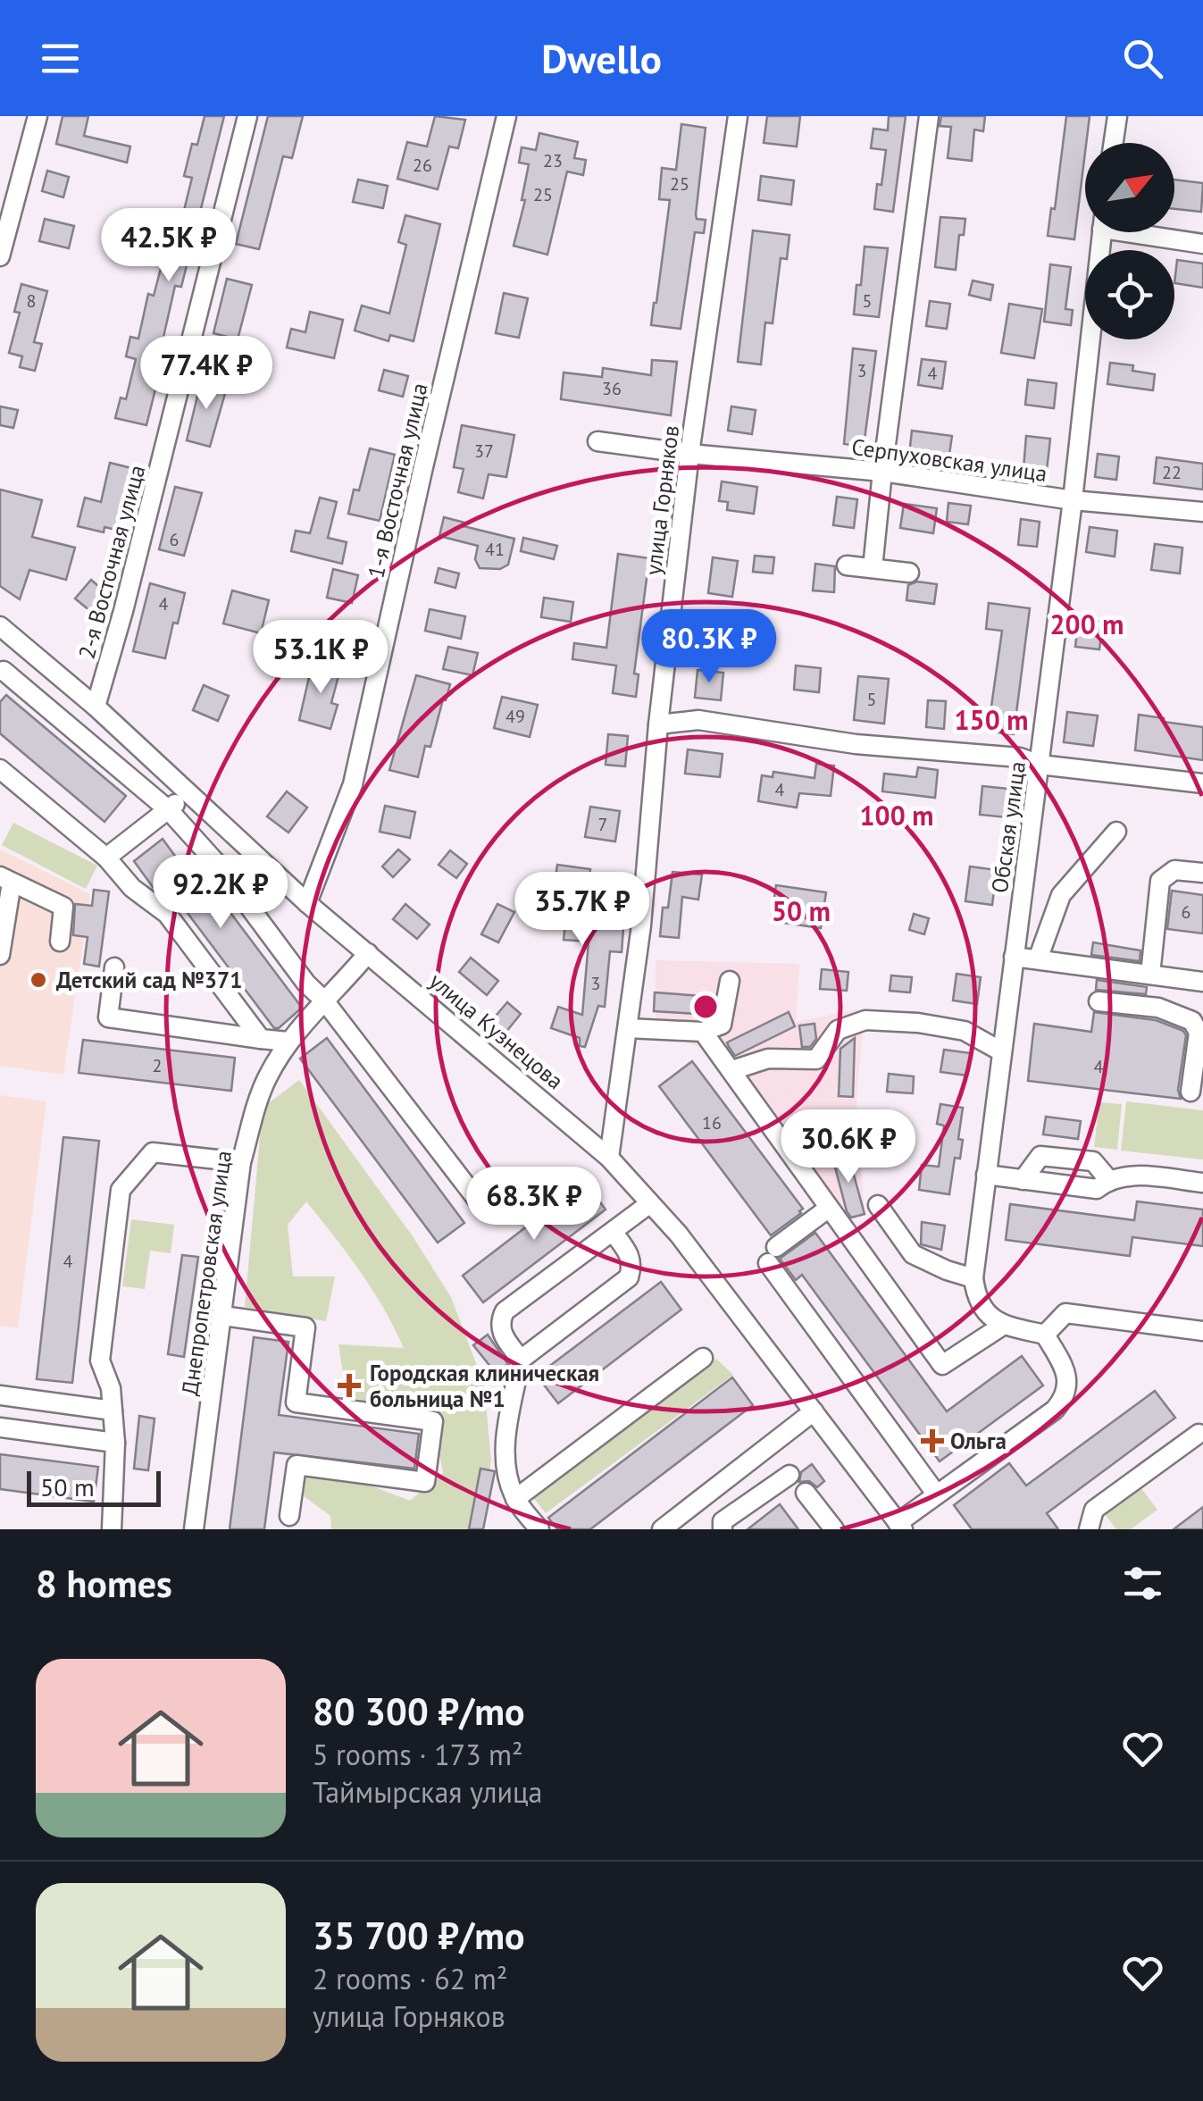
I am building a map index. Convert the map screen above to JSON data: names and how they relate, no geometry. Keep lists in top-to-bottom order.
{
  "streets": {
    "street": [
      "Серпуховская улица",
      "1-я Восточная улица",
      "улица Горняков",
      "2-я Восточная улица",
      "Обская улица",
      "улица Кузнецова",
      "Днепропетровская улица"
    ]
  },
  "crossings": [
    ["Серпуховская улица", "улица Горняков"],
    ["Серпуховская улица", "Обская улица"],
    ["1-я Восточная улица", "улица Кузнецова"],
    ["улица Горняков", "улица Кузнецова"],
    ["2-я Восточная улица", "улица Кузнецова"],
    ["улица Кузнецова", "Днепропетровская улица"]
  ],
  "places": {
    "other": ["Детский сад №371"],
    "health": ["Городская клиническая больница №1", "Ольга"]
  },
  "house_numbers": [
    "23",
    "26",
    "25",
    "25",
    "8",
    "5",
    "3",
    "4",
    "36",
    "37",
    "22",
    "6",
    "41",
    "4",
    "5",
    "49",
    "4",
    "7",
    "6",
    "3",
    "2",
    "4",
    "16",
    "4"
  ],
  "scale_bar": "50 m",
  "north": "top right",
  "page": {
    "header": "Dwello",
    "price": [
      "42.5K ₽",
      "77.4K ₽",
      "80.3K ₽",
      "53.1K ₽",
      "92.2K ₽",
      "35.7K ₽",
      "30.6K ₽",
      "68.3K ₽"
    ],
    "scale": "50 m",
    "heading": "8 homes",
    "list": [
      {
        "name": "80 300 ₽/mo",
        "note": "5 rooms · 173 m² · Таймырская улица"
      },
      {
        "name": "35 700 ₽/mo",
        "note": "2 rooms · 62 m² · улица Горняков"
      }
    ]
  },
  "rings": [
    "200 m",
    "150 m",
    "100 m",
    "50 m"
  ]
}
